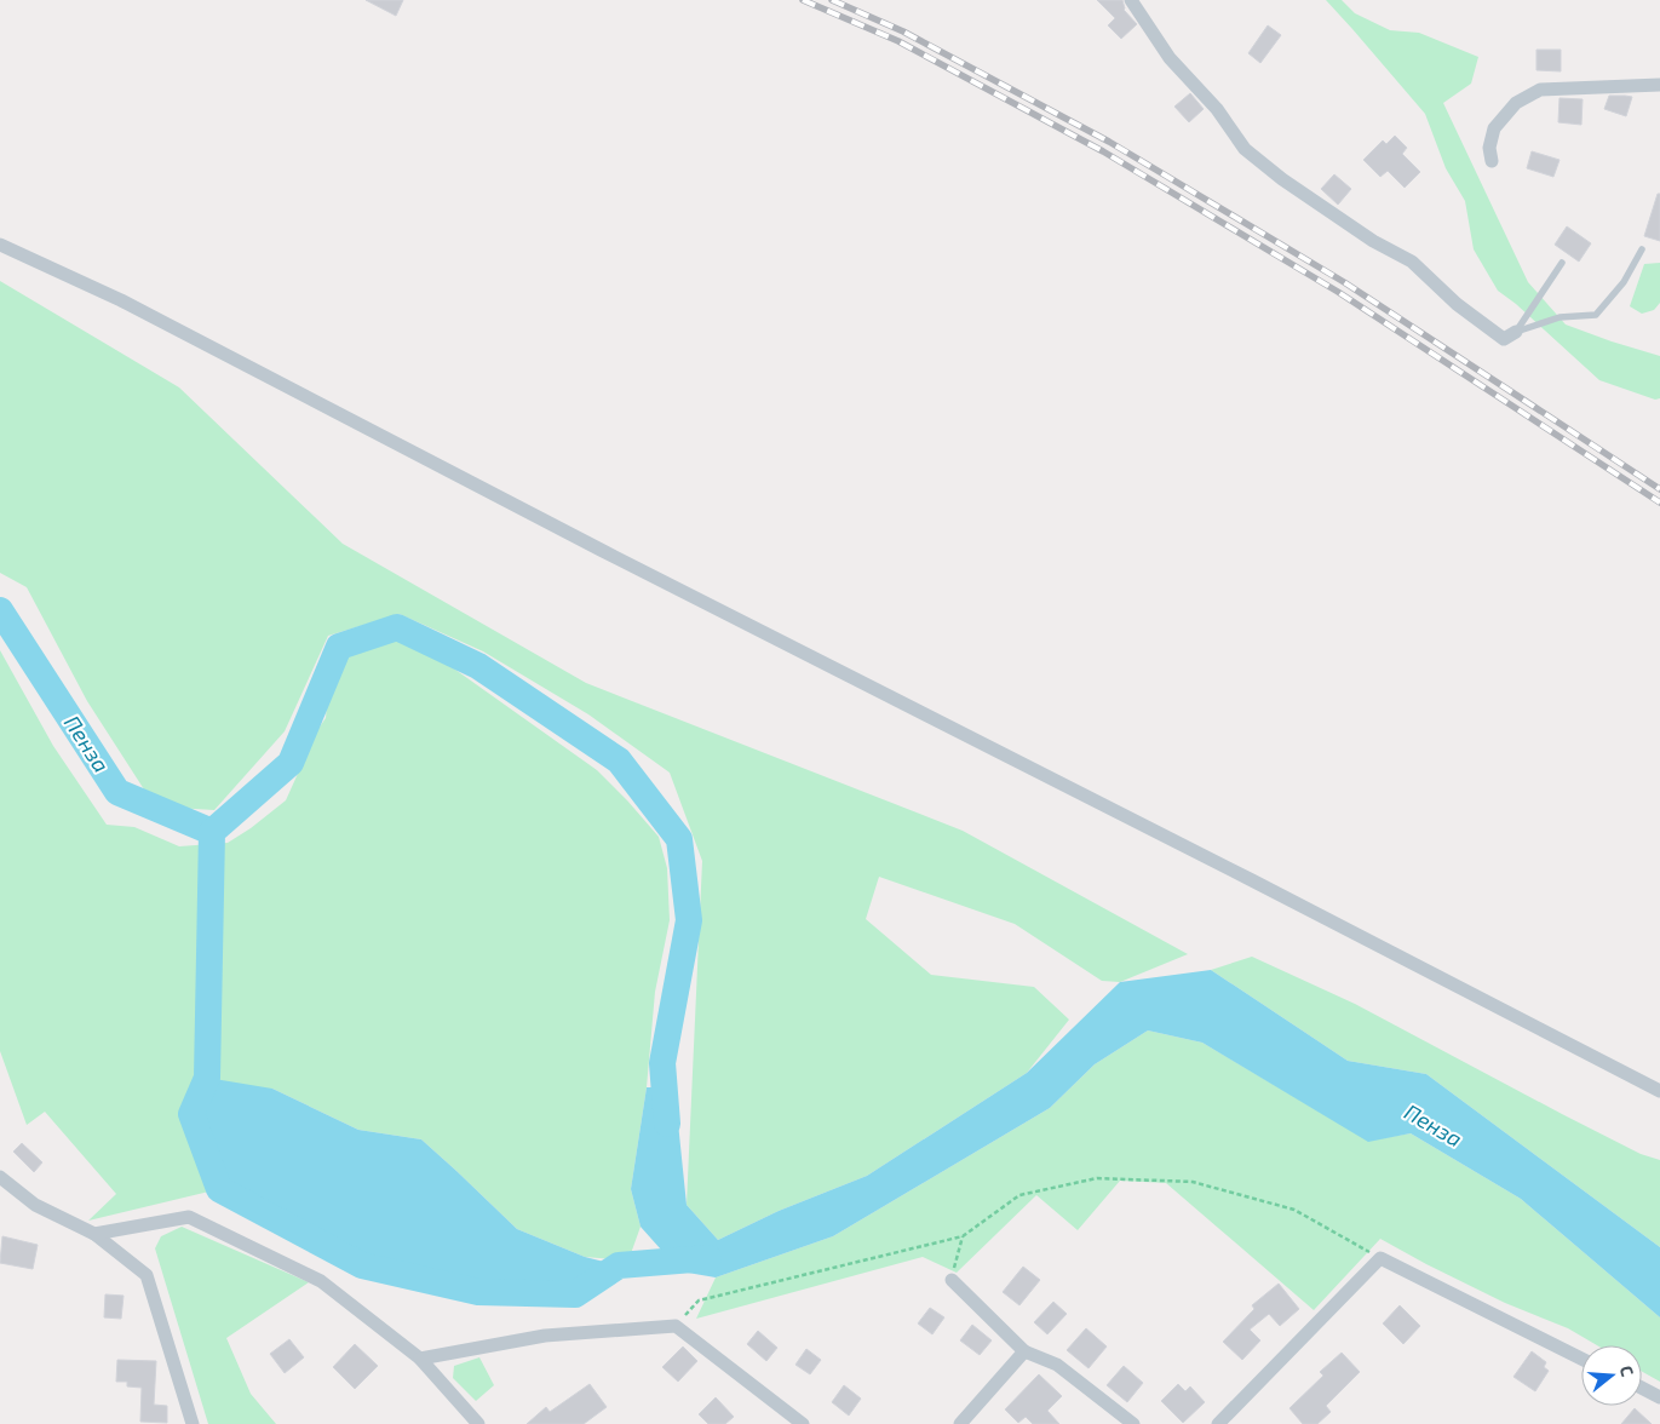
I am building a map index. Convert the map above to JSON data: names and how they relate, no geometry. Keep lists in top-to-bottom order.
{
  "water": ["Пенза"],
  "north": "right"
}
